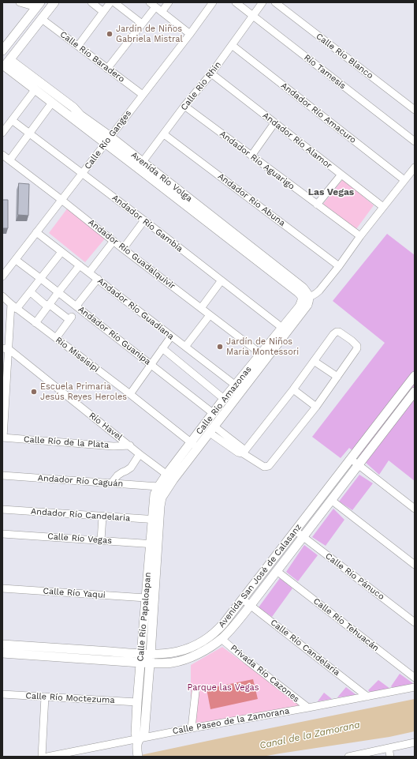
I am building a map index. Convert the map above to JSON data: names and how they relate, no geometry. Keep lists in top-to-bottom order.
{
  "streets": {
    "street": [
      "Calle Río Blanco",
      "Calle Río Baradero",
      "Río Tamesis",
      "Calle Río Rhin",
      "Andador Río Amacuro",
      "Calle Río Ganges",
      "Andador Río Alamor",
      "Andador Río Aguarigo",
      "Avenida Río Volga",
      "Andador Río Abuna",
      "Andador Río Gambia",
      "Andador Río Guadalquivir",
      "Andador Río Guadiana",
      "Andador Río Guanipa",
      "Río Missisipi",
      "Calle Río Amazonas",
      "Río Havel",
      "Calle Río de la Plata",
      "Andador Río Caguán",
      "Andador Río Candelaria",
      "Calle Río Vegas",
      "Avenida San José de Calasanz",
      "Calle Río Pánuco",
      "Calle Río Yaqui",
      "Calle Río Papaloapan",
      "Calle Río Tehuacán",
      "Calle Río Candelaria",
      "Privada Río Cazones",
      "Calle Río Moctezuma",
      "Calle Paseo de la Zamorana"
    ]
  },
  "crossings": [
    ["Calle Río Baradero", "Calle Río Ganges"],
    ["Río Tamesis", "Calle Río Rhin"],
    ["Calle Río Rhin", "Andador Río Amacuro"],
    ["Calle Río Rhin", "Andador Río Alamor"],
    ["Calle Río Rhin", "Andador Río Aguarigo"],
    ["Calle Río Rhin", "Avenida Río Volga"],
    ["Calle Río Rhin", "Andador Río Abuna"],
    ["Andador Río Amacuro", "Calle Río Amazonas"],
    ["Calle Río Ganges", "Avenida Río Volga"],
    ["Calle Río Ganges", "Andador Río Gambia"],
    ["Calle Río Ganges", "Andador Río Guadalquivir"],
    ["Calle Río Ganges", "Andador Río Guadiana"],
    ["Calle Río Ganges", "Andador Río Guanipa"],
    ["Andador Río Alamor", "Calle Río Amazonas"],
    ["Andador Río Aguarigo", "Calle Río Amazonas"],
    ["Avenida Río Volga", "Calle Río Amazonas"],
    ["Andador Río Abuna", "Calle Río Amazonas"],
    ["Andador Río Gambia", "Calle Río Amazonas"],
    ["Andador Río Guadalquivir", "Calle Río Amazonas"],
    ["Andador Río Guadiana", "Calle Río Amazonas"],
    ["Andador Río Guanipa", "Calle Río Amazonas"],
    ["Río Missisipi", "Calle Río Amazonas"],
    ["Calle Río Amazonas", "Río Havel"],
    ["Calle Río Amazonas", "Andador Río Caguán"],
    ["Calle Río Amazonas", "Calle Río Papaloapan"],
    ["Río Havel", "Calle Río de la Plata"],
    ["Andador Río Caguán", "Calle Río Papaloapan"],
    ["Andador Río Candelaria", "Calle Río Papaloapan"],
    ["Calle Río Vegas", "Calle Río Papaloapan"],
    ["Avenida San José de Calasanz", "Calle Río Pánuco"],
    ["Avenida San José de Calasanz", "Calle Río Papaloapan"],
    ["Avenida San José de Calasanz", "Calle Río Tehuacán"],
    ["Avenida San José de Calasanz", "Calle Río Candelaria"],
    ["Avenida San José de Calasanz", "Privada Río Cazones"],
    ["Calle Río Yaqui", "Calle Río Papaloapan"],
    ["Calle Río Papaloapan", "Calle Río Moctezuma"],
    ["Calle Río Papaloapan", "Calle Paseo de la Zamorana"],
    ["Calle Río Candelaria", "Calle Paseo de la Zamorana"],
    ["Privada Río Cazones", "Calle Paseo de la Zamorana"]
  ],
  "districts": ["Las Vegas"],
  "water": ["Canal de la Zamorana"],
  "parks": ["Parque las Vegas"],
  "places": ["Jardín de Niños Gabriela Mistral", "Jardín de Niños María Montessori", "Escuela Primaria Jesús Reyes Heroles"]
}
